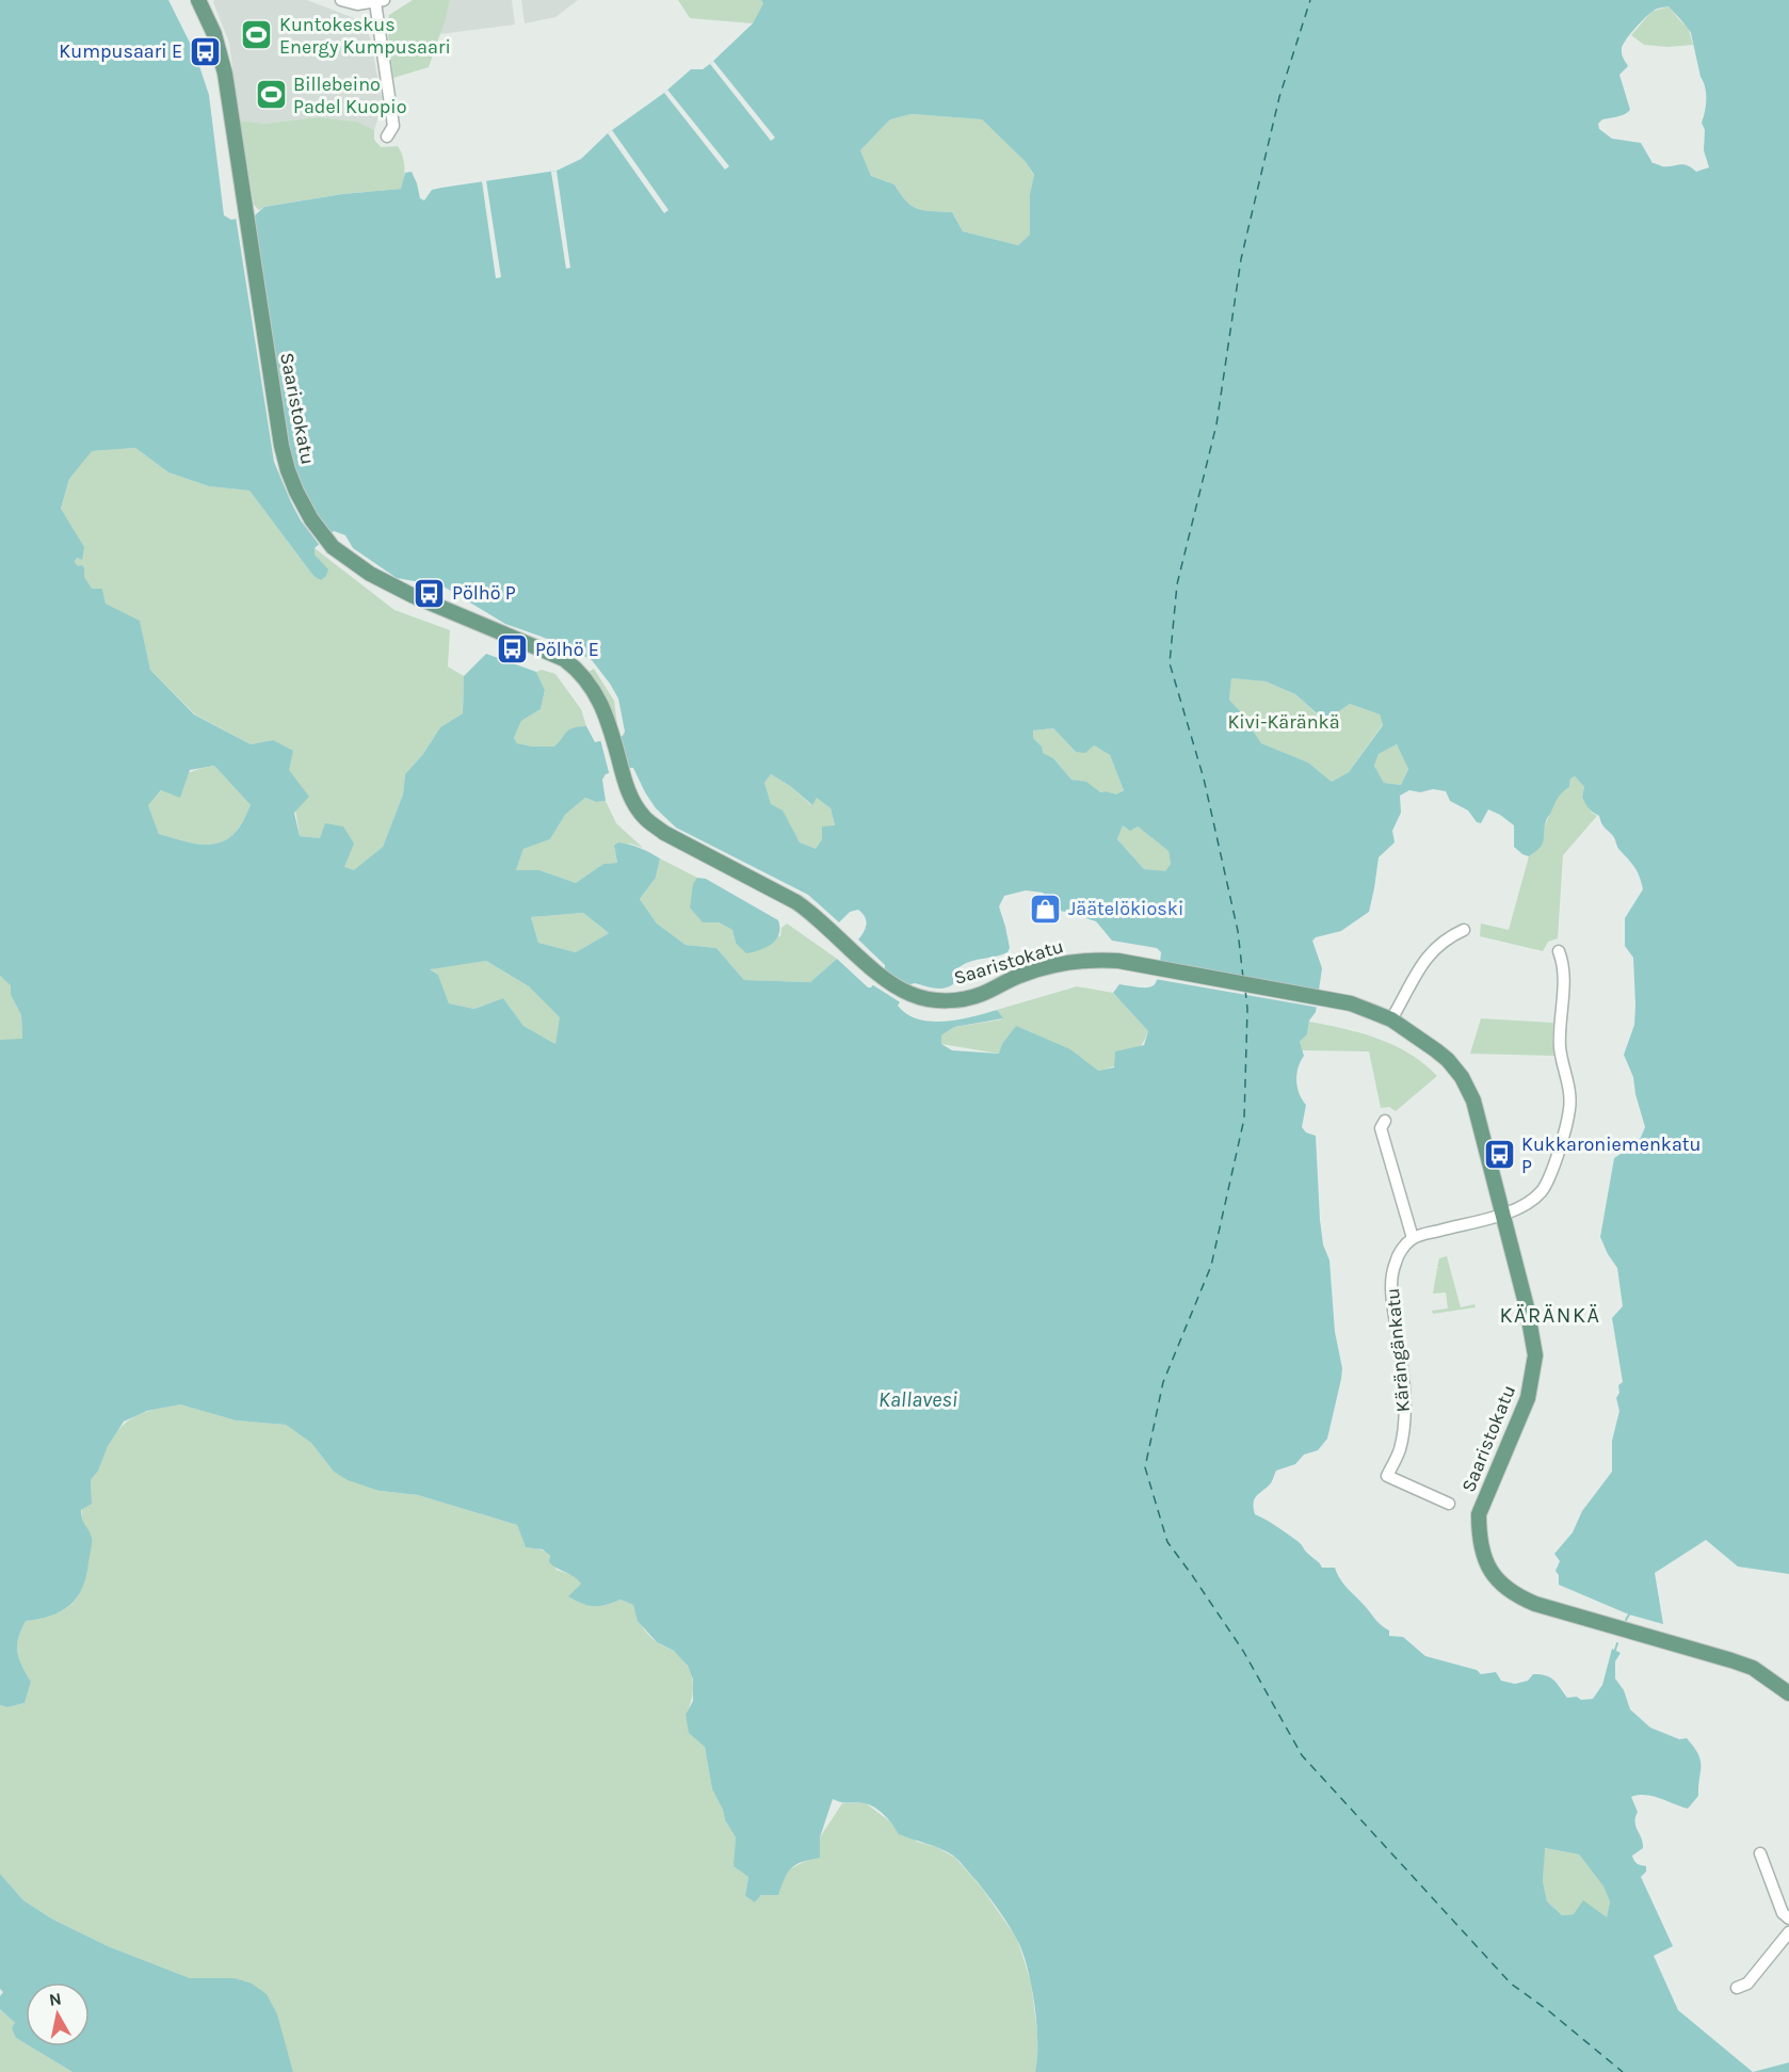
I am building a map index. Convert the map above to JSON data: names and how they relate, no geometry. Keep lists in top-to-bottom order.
{
  "streets": {
    "main road": ["Saaristokatu"],
    "street": ["Kärängänkatu"]
  },
  "districts": ["KÄRÄNKÄ"],
  "water": ["Kallavesi"],
  "parks": ["Kivi-Käränkä"],
  "places": {
    "sports": ["Kuntokeskus Energy Kumpusaari", "Billebeino Padel Kuopio"],
    "bus stop": [
      "Kumpusaari E",
      "Pölhö P",
      "Pölhö E",
      "Kukkaroniemenkatu P"
    ],
    "shop": ["Jäätelökioski"]
  },
  "north": "top"
}
